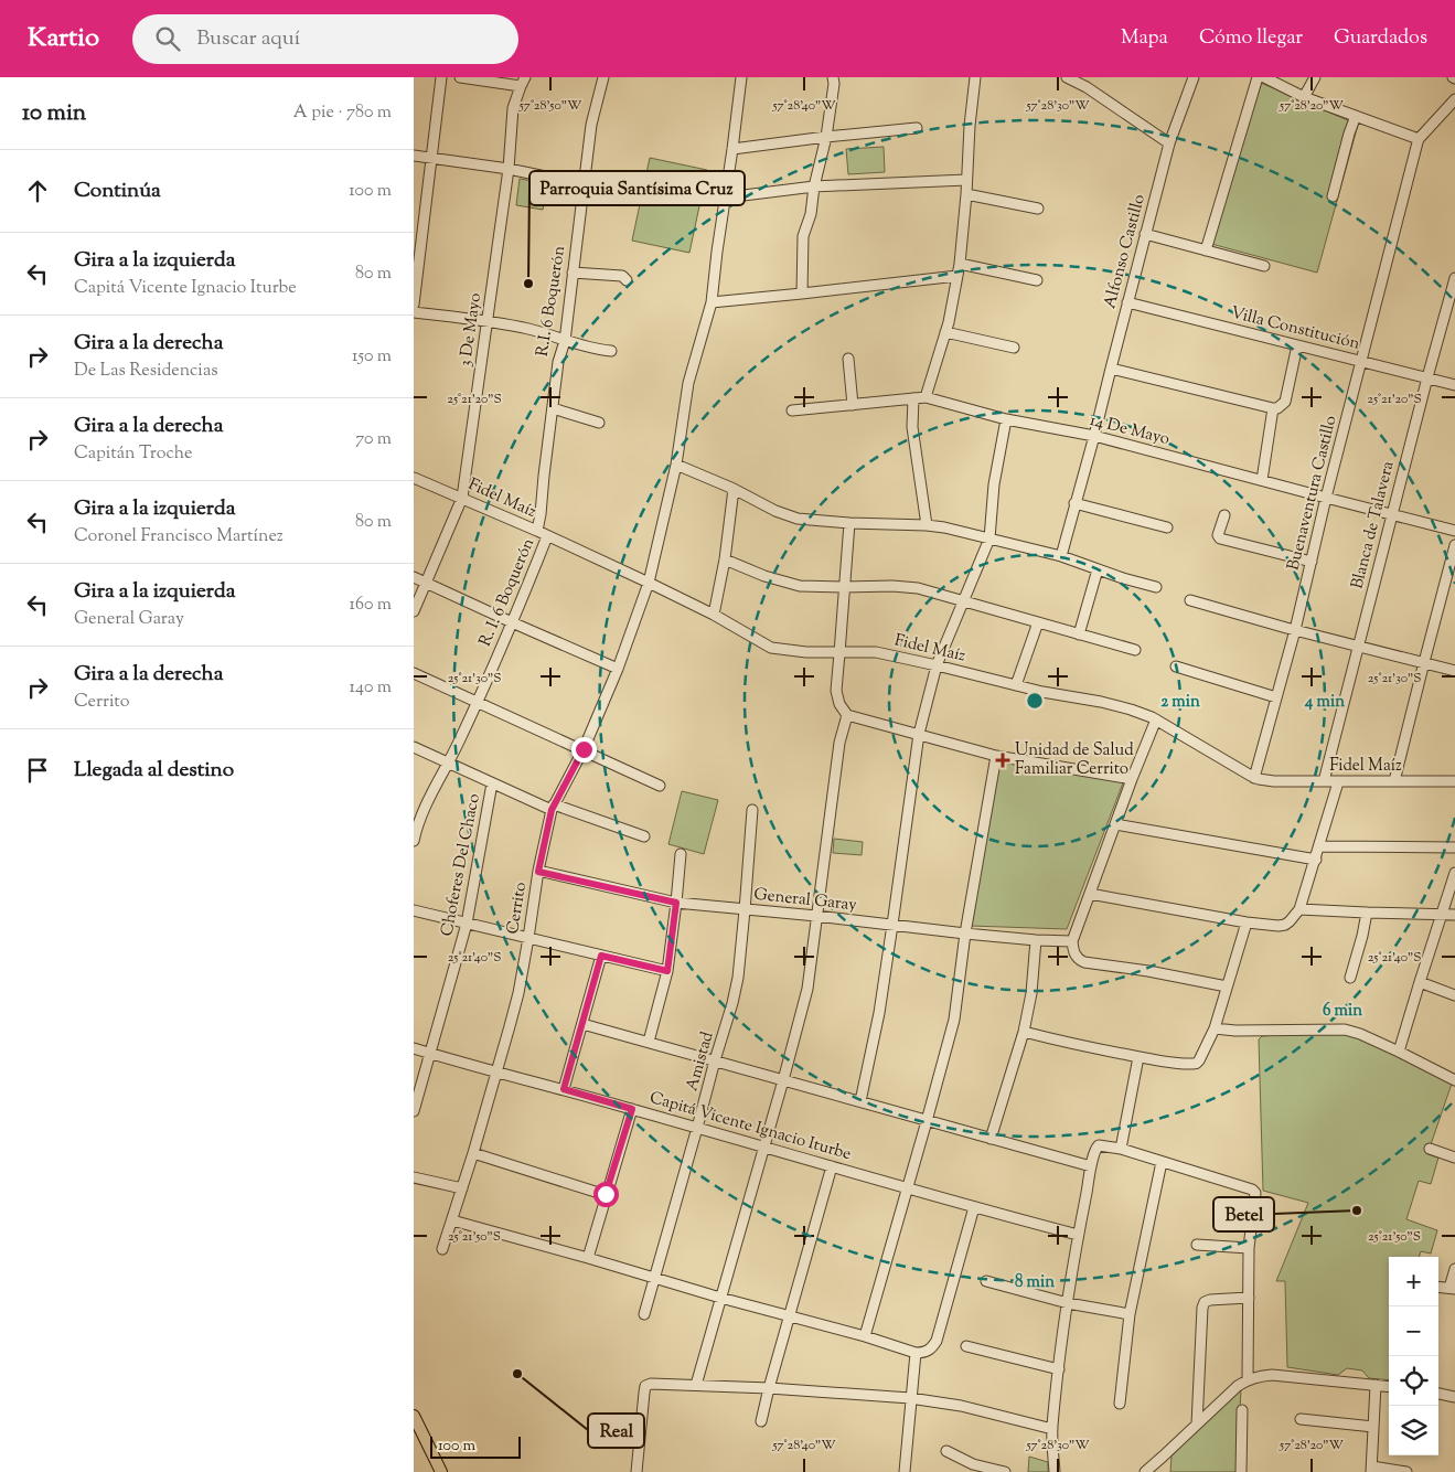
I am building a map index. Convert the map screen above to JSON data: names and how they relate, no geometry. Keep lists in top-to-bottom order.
{
  "streets": {
    "street": [
      "Alfonso Castillo",
      "R.I. 6 Boquerón",
      "Villa Constitución",
      "3 De Mayo",
      "14 De Mayo",
      "Buenaventura Castillo",
      "Fidel Maíz",
      "Blanca de Talavera",
      "R. I. 6 Boquerón",
      "Choferes Del Chaco",
      "General Garay",
      "Cerrito",
      "Amistad",
      "Capitá Vicente Ignacio Iturbe"
    ]
  },
  "crossings": [
    ["Alfonso Castillo", "Villa Constitución"],
    ["Alfonso Castillo", "14 De Mayo"],
    ["R.I. 6 Boquerón", "Fidel Maíz"],
    ["Villa Constitución", "Buenaventura Castillo"],
    ["Villa Constitución", "Blanca de Talavera"],
    ["3 De Mayo", "Fidel Maíz"],
    ["14 De Mayo", "Buenaventura Castillo"],
    ["14 De Mayo", "Blanca de Talavera"],
    ["Buenaventura Castillo", "Fidel Maíz"],
    ["Fidel Maíz", "Blanca de Talavera"],
    ["Fidel Maíz", "R. I. 6 Boquerón"],
    ["Fidel Maíz", "Cerrito"],
    ["Choferes Del Chaco", "Capitá Vicente Ignacio Iturbe"],
    ["General Garay", "Cerrito"],
    ["General Garay", "Amistad"],
    ["Cerrito", "Capitá Vicente Ignacio Iturbe"],
    ["Amistad", "Capitá Vicente Ignacio Iturbe"]
  ],
  "places": {
    "other": ["Parroquia Santísima Cruz", "Betel", "Real"],
    "health": ["Unidad de Salud Familiar Cerrito"]
  },
  "scale_bar": "100 m",
  "page": {
    "header": "Kartio",
    "search": "Buscar aquí",
    "nav": ["Mapa", "Cómo llegar", "Guardados"],
    "heading": ["10 min", "A pie · 780 m"],
    "list": [
      ["Continúa", "100 m"],
      ["Gira a la izquierda", "Capitá Vicente Ignacio Iturbe", "80 m"],
      ["Gira a la derecha", "De Las Residencias", "150 m"],
      ["Gira a la derecha", "Capitán Troche", "70 m"],
      ["Gira a la izquierda", "Coronel Francisco Martínez", "80 m"],
      ["Gira a la izquierda", "General Garay", "160 m"],
      ["Gira a la derecha", "Cerrito", "140 m"],
      "Llegada al destino"
    ],
    "map_buttons": ["+", "−"],
    "scale": "100 m"
  },
  "coordinates": [
    "57°28'50\"W",
    "57°28'40\"W",
    "57°28'30\"W",
    "57°28'20\"W",
    "25°21'20\"S",
    "25°21'30\"S",
    "25°21'40\"S",
    "25°21'50\"S"
  ],
  "rings": [
    "2 min",
    "4 min",
    "6 min",
    "8 min"
  ]
}
